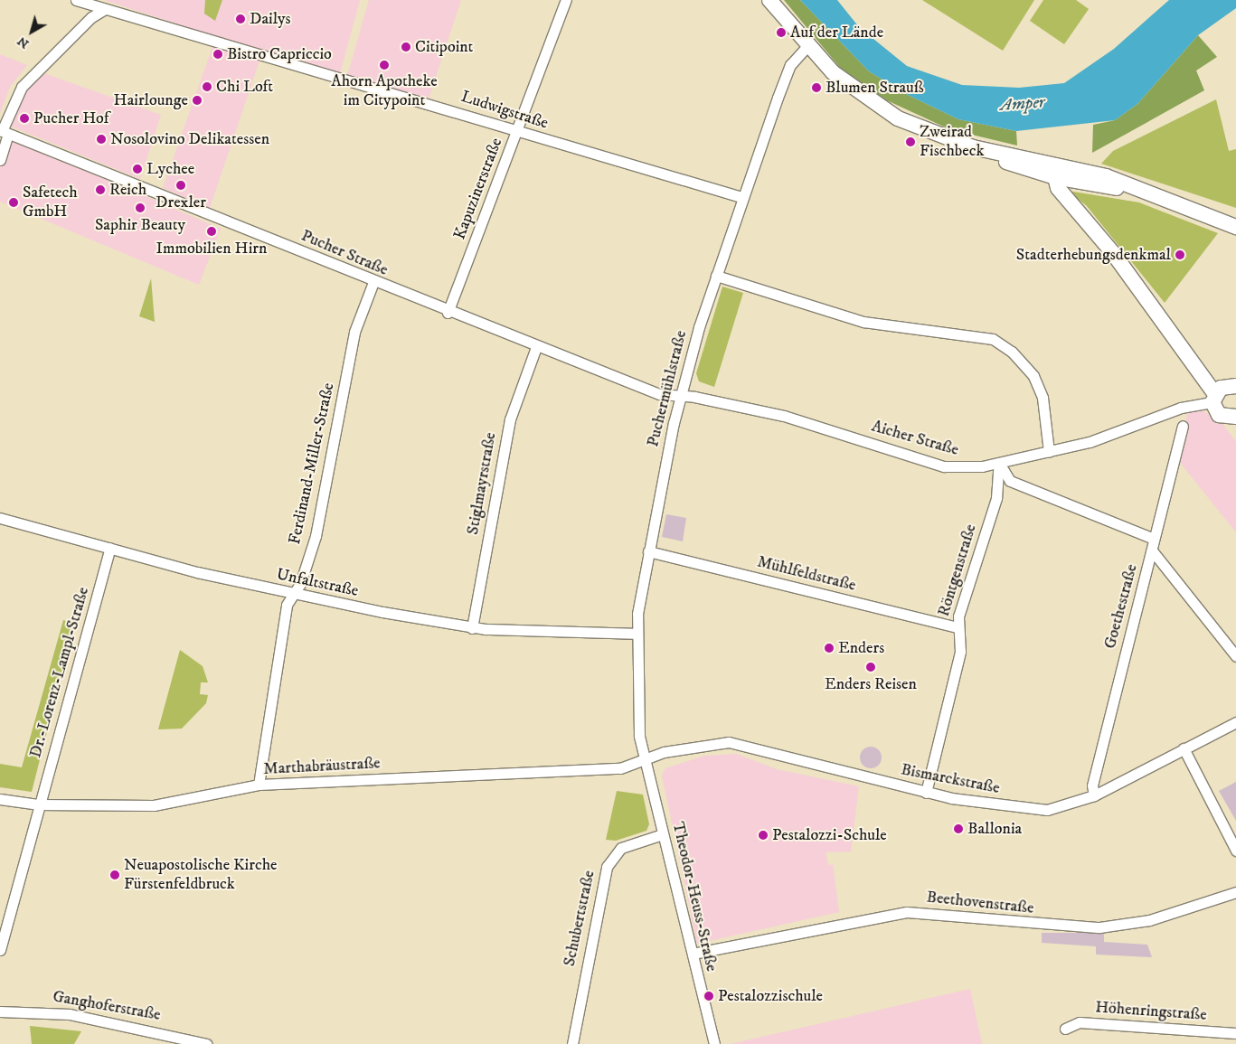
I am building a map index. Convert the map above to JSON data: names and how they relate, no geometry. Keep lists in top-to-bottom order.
{
  "streets": {
    "street": [
      "Ludwigstraße",
      "Kapuzinerstraße",
      "Pucher Straße",
      "Puchermühlstraße",
      "Aicher Straße",
      "Ferdinand-Miller-Straße",
      "Stiglmayrstraße",
      "Röntgenstraße",
      "Mühlfeldstraße",
      "Unfaltstraße",
      "Goethestraße",
      "Dr.-Lorenz-Lampl-Straße",
      "Marthabräustraße",
      "Bismarckstraße",
      "Theodor-Heuss-Straße",
      "Beethovenstraße",
      "Schubertstraße",
      "Ganghoferstraße",
      "Höhenringstraße"
    ]
  },
  "crossings": [
    ["Ludwigstraße", "Kapuzinerstraße"],
    ["Ludwigstraße", "Puchermühlstraße"],
    ["Kapuzinerstraße", "Pucher Straße"],
    ["Pucher Straße", "Puchermühlstraße"],
    ["Pucher Straße", "Aicher Straße"],
    ["Pucher Straße", "Ferdinand-Miller-Straße"],
    ["Pucher Straße", "Stiglmayrstraße"],
    ["Puchermühlstraße", "Aicher Straße"],
    ["Puchermühlstraße", "Mühlfeldstraße"],
    ["Puchermühlstraße", "Unfaltstraße"],
    ["Puchermühlstraße", "Marthabräustraße"],
    ["Puchermühlstraße", "Bismarckstraße"],
    ["Puchermühlstraße", "Theodor-Heuss-Straße"],
    ["Aicher Straße", "Röntgenstraße"],
    ["Ferdinand-Miller-Straße", "Unfaltstraße"],
    ["Ferdinand-Miller-Straße", "Marthabräustraße"],
    ["Stiglmayrstraße", "Unfaltstraße"],
    ["Röntgenstraße", "Mühlfeldstraße"],
    ["Röntgenstraße", "Bismarckstraße"],
    ["Unfaltstraße", "Dr.-Lorenz-Lampl-Straße"],
    ["Goethestraße", "Bismarckstraße"],
    ["Dr.-Lorenz-Lampl-Straße", "Marthabräustraße"],
    ["Marthabräustraße", "Bismarckstraße"],
    ["Marthabräustraße", "Theodor-Heuss-Straße"],
    ["Bismarckstraße", "Theodor-Heuss-Straße"],
    ["Theodor-Heuss-Straße", "Beethovenstraße"],
    ["Theodor-Heuss-Straße", "Schubertstraße"]
  ],
  "water": ["Amper"],
  "places": [
    "Dailys",
    "Auf der Lände",
    "Citipoint",
    "Bistro Capriccio",
    "Ahorn Apotheke im Citypoint",
    "Chi Loft",
    "Blumen Strauß",
    "Hairlounge",
    "Pucher Hof",
    "Nosolovino Delikatessen",
    "Zweirad Fischbeck",
    "Lychee",
    "Drexler",
    "Reich",
    "Safetech GmbH",
    "Saphir Beauty",
    "Immobilien Hirn",
    "Stadterhebungsdenkmal",
    "Enders",
    "Enders Reisen",
    "Ballonia",
    "Pestalozzi-Schule",
    "Neuapostolische Kirche Fürstenfeldbruck",
    "Pestalozzischule"
  ],
  "north": "bottom left"
}
